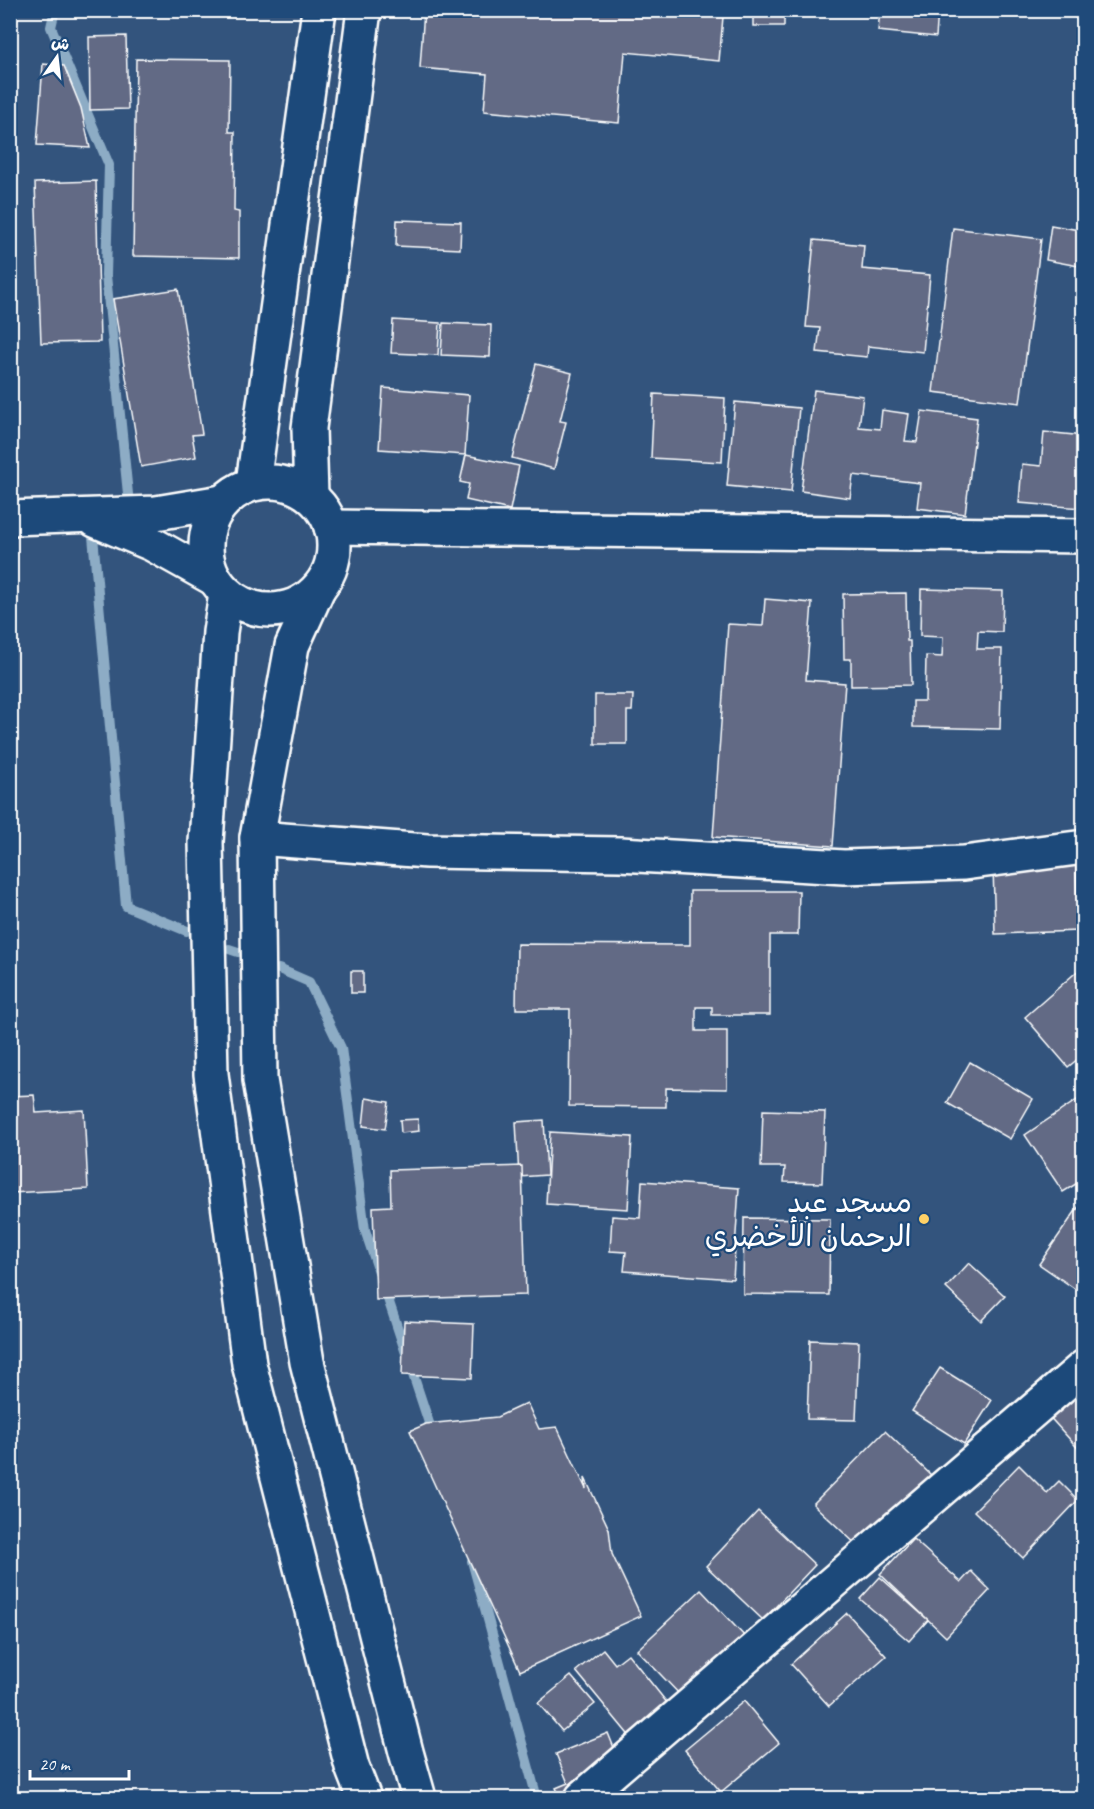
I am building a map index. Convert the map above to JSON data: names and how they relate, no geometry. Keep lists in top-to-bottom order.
{
  "places": ["مسجد عبد الرحمان الأخضري"],
  "scale_bar": "20 m",
  "north": "top"
}
